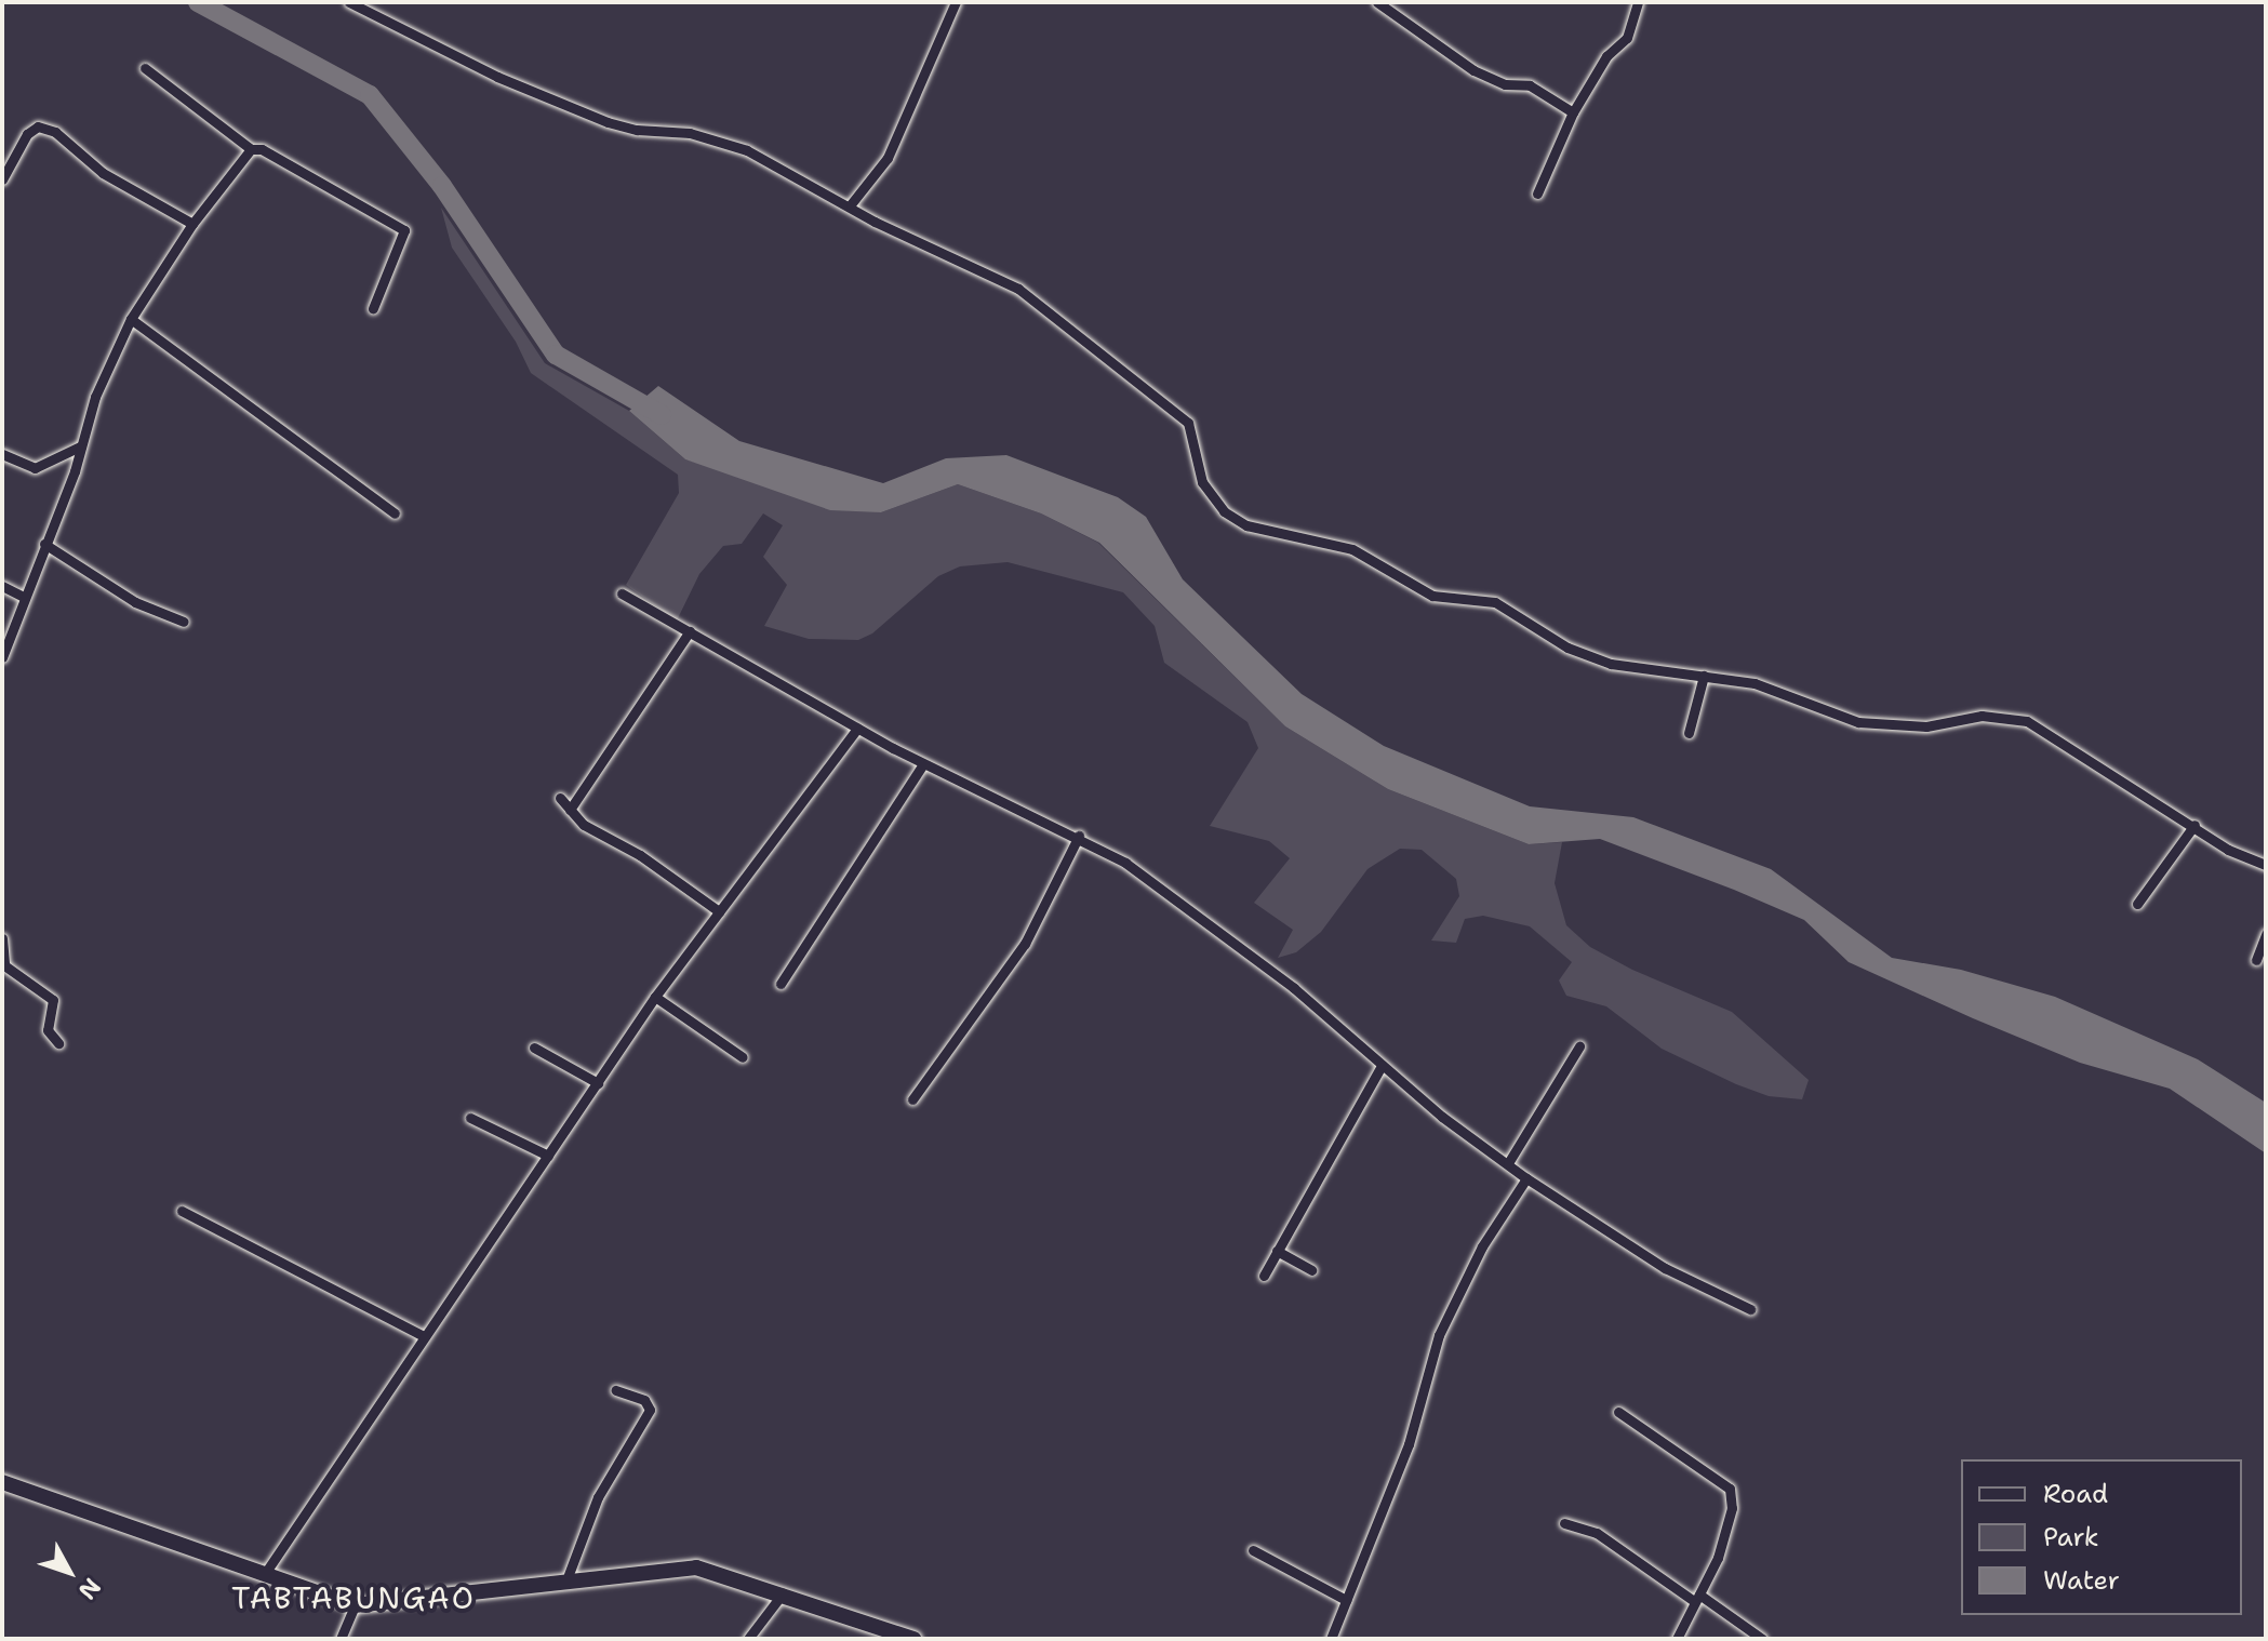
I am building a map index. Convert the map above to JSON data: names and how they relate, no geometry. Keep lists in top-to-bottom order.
{
  "districts": ["TABTABUNGAO"],
  "legend": ["Road", "Park", "Water"],
  "north": "bottom right"
}
